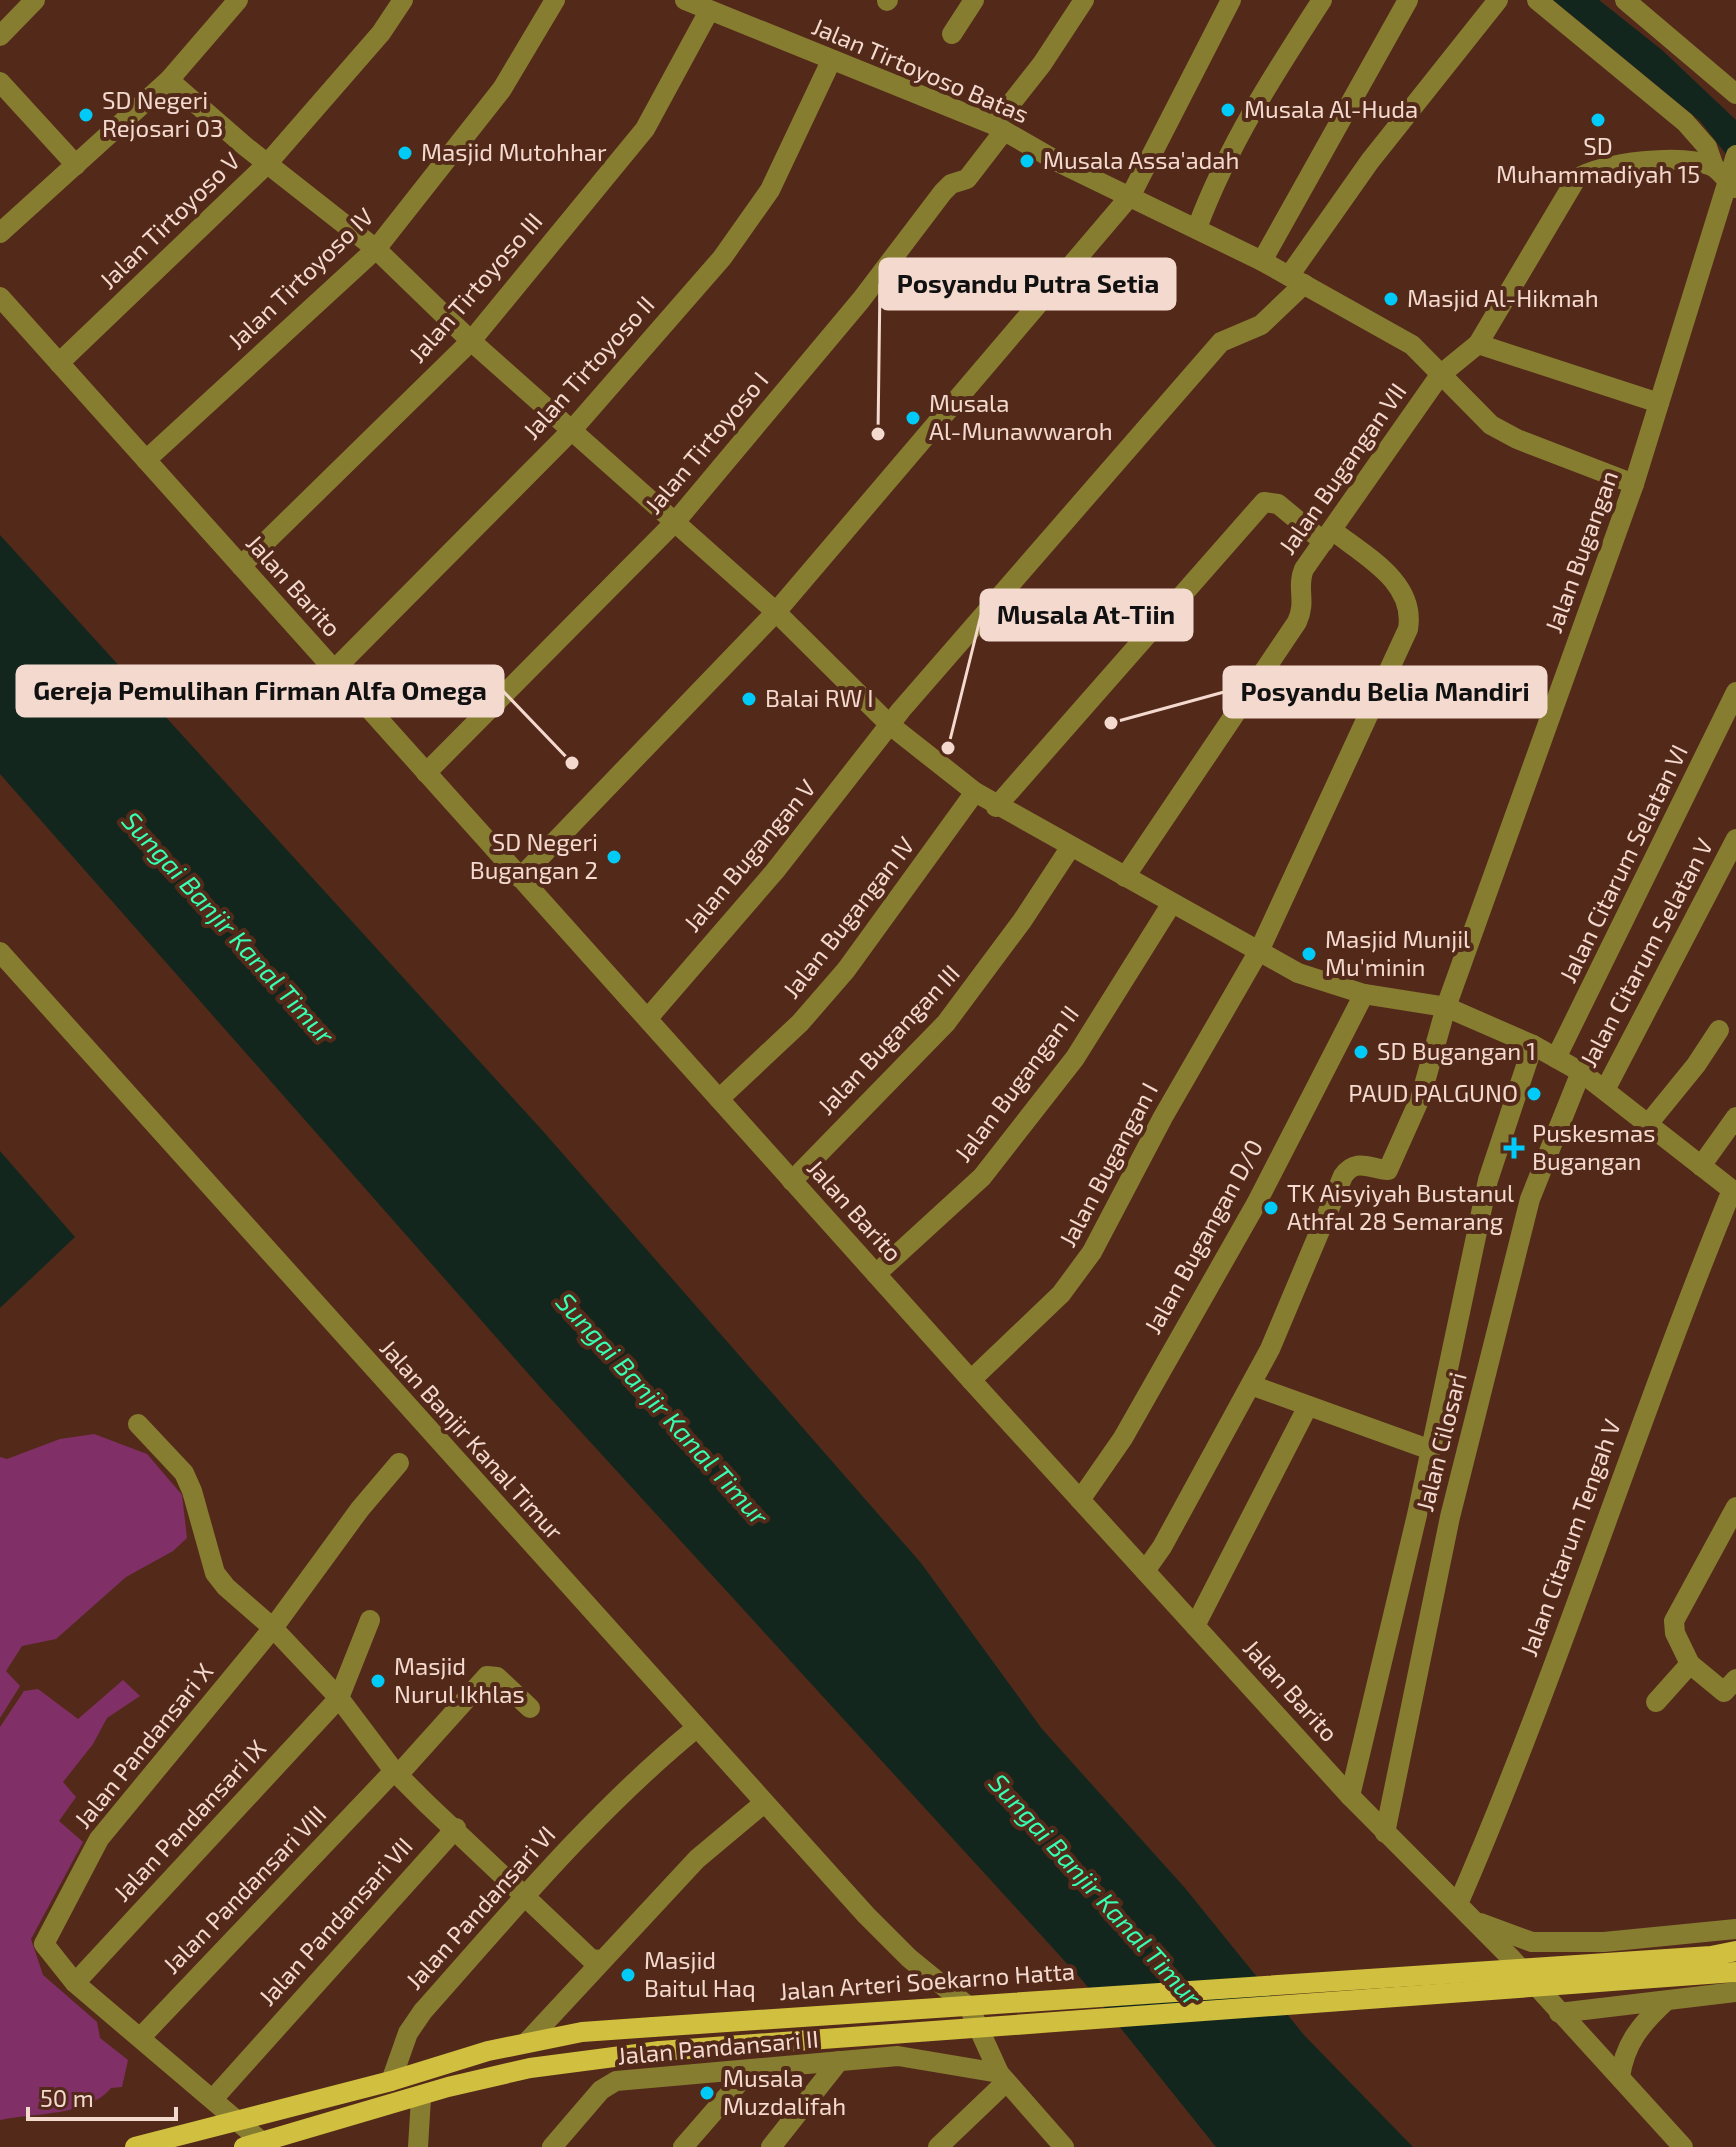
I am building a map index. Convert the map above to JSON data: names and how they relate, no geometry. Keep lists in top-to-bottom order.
{
  "streets": {
    "main road": ["Jalan Arteri Soekarno Hatta"],
    "street": [
      "Jalan Tirtoyoso Batas",
      "Jalan Tirtoyoso V",
      "Jalan Tirtoyoso IV",
      "Jalan Tirtoyoso III",
      "Jalan Tirtoyoso II",
      "Jalan Tirtoyoso I",
      "Jalan Bugangan VII",
      "Jalan Bugangan",
      "Jalan Barito",
      "Jalan Bugangan V",
      "Jalan Citarum Selatan VI",
      "Jalan Bugangan IV",
      "Jalan Citarum Selatan V",
      "Jalan Bugangan III",
      "Jalan Bugangan II",
      "Jalan Bugangan I",
      "Jalan Bugangan D/0",
      "Jalan Banjir Kanal Timur",
      "Jalan Cilosari",
      "Jalan Citarum Tengah V",
      "Jalan Pandansari X",
      "Jalan Pandansari IX",
      "Jalan Pandansari VIII",
      "Jalan Pandansari VI",
      "Jalan Pandansari VII",
      "Jalan Pandansari II"
    ]
  },
  "crossings": [
    ["Jalan Tirtoyoso Batas", "Jalan Tirtoyoso III"],
    ["Jalan Tirtoyoso Batas", "Jalan Tirtoyoso II"],
    ["Jalan Tirtoyoso Batas", "Jalan Tirtoyoso I"],
    ["Jalan Tirtoyoso Batas", "Jalan Bugangan VII"],
    ["Jalan Tirtoyoso Batas", "Jalan Bugangan"],
    ["Jalan Tirtoyoso Batas", "Jalan Bugangan V"],
    ["Jalan Tirtoyoso V", "Jalan Barito"],
    ["Jalan Tirtoyoso IV", "Jalan Barito"],
    ["Jalan Tirtoyoso III", "Jalan Barito"],
    ["Jalan Tirtoyoso II", "Jalan Barito"],
    ["Jalan Tirtoyoso I", "Jalan Barito"],
    ["Jalan Bugangan VII", "Jalan Bugangan I"],
    ["Jalan Barito", "Jalan Bugangan V"],
    ["Jalan Barito", "Jalan Bugangan IV"],
    ["Jalan Barito", "Jalan Bugangan III"],
    ["Jalan Barito", "Jalan Bugangan II"],
    ["Jalan Barito", "Jalan Bugangan I"],
    ["Jalan Barito", "Jalan Bugangan D/0"],
    ["Jalan Barito", "Jalan Cilosari"],
    ["Jalan Barito", "Jalan Citarum Tengah V"],
    ["Jalan Banjir Kanal Timur", "Jalan Pandansari VI"],
    ["Jalan Banjir Kanal Timur", "Jalan Pandansari II"],
    ["Jalan Pandansari X", "Jalan Pandansari IX"],
    ["Jalan Pandansari VI", "Jalan Arteri Soekarno Hatta"]
  ],
  "water": ["Sungai Banjir Kanal Timur"],
  "places": {
    "other": [
      "Musala Al-Huda",
      "SD Negeri Rejosari 03",
      "SD Muhammadiyah 15",
      "Masjid Mutohhar",
      "Musala Assa'adah",
      "Masjid Al-Hikmah",
      "Musala Al-Munawwaroh",
      "Posyandu Putra Setia",
      "Balai RW I",
      "Posyandu Belia Mandiri",
      "Musala At-Tiin",
      "Gereja Pemulihan Firman Alfa Omega",
      "SD Negeri Bugangan 2",
      "Masjid Munjil Mu'minin",
      "SD Bugangan 1",
      "PAUD PALGUNO",
      "TK Aisyiyah Bustanul Athfal 28 Semarang",
      "Masjid Nurul Ikhlas",
      "Masjid Baitul Haq",
      "Musala Muzdalifah"
    ],
    "health": ["Puskesmas Bugangan"]
  },
  "scale_bar": "50 m"
}
